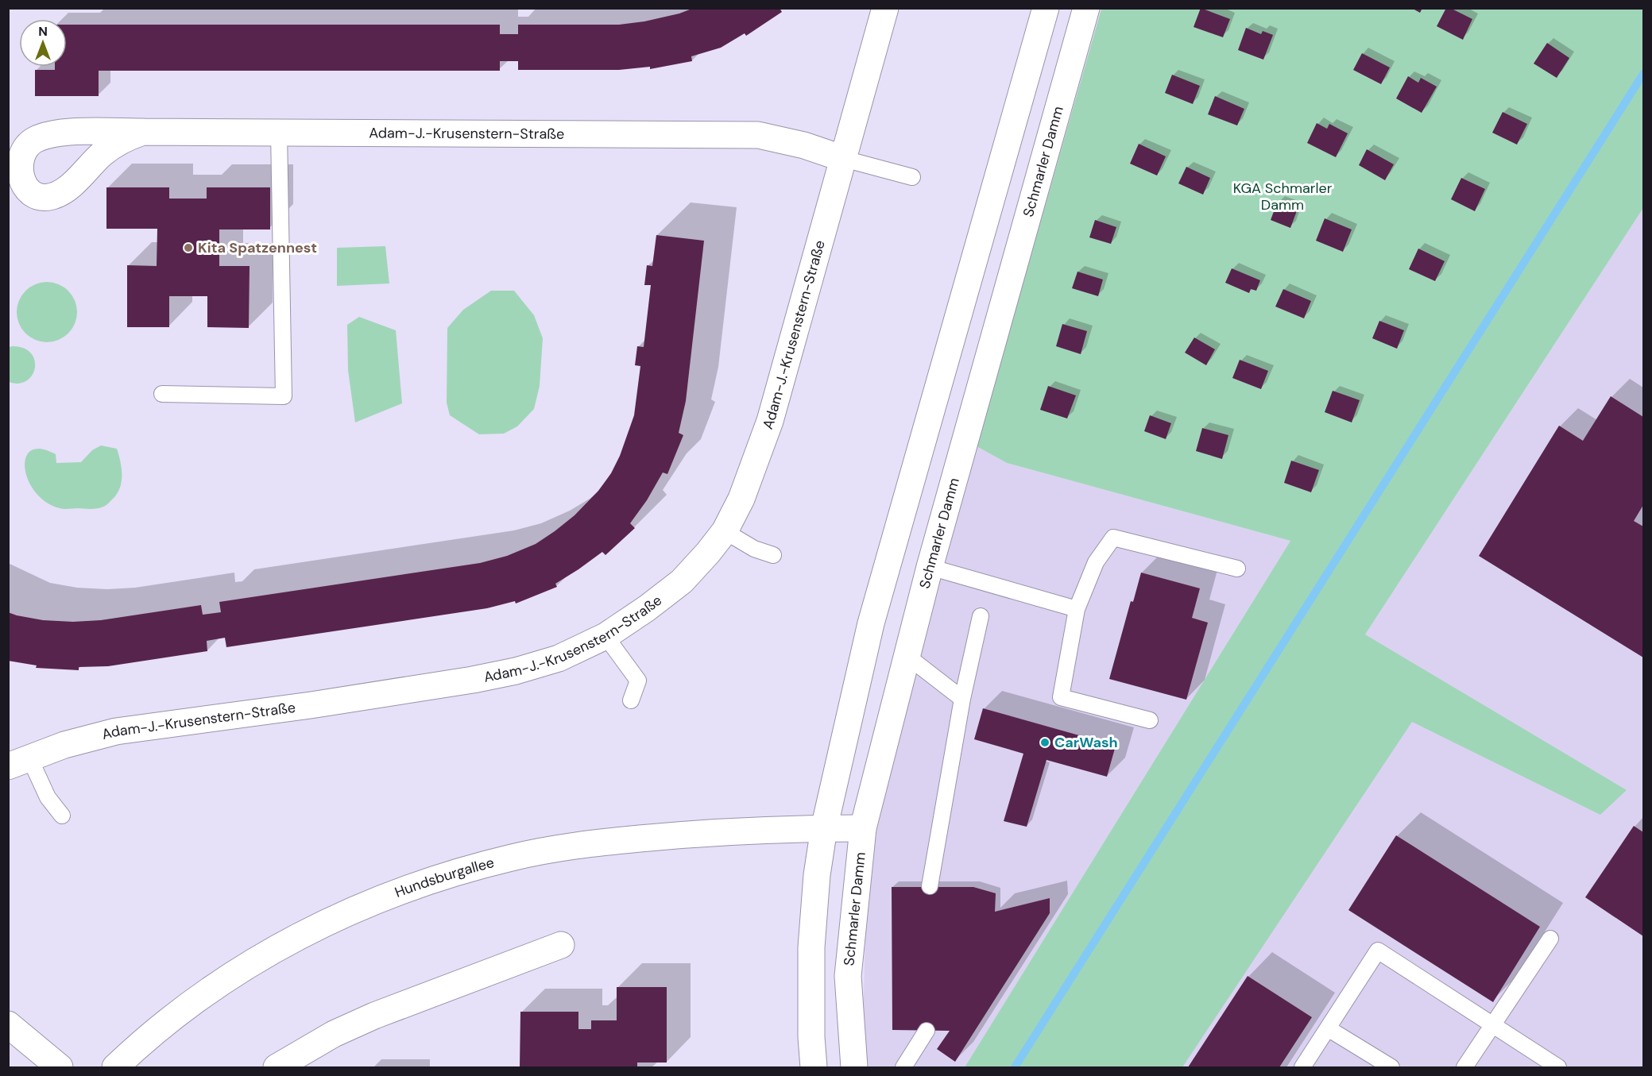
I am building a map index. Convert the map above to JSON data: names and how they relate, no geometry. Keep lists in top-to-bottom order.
{
  "streets": {
    "street": ["Adam-J.-Krusenstern-Straße", "Schmarler Damm", "Hundsburgallee"]
  },
  "crossings": [
    ["Schmarler Damm", "Hundsburgallee"]
  ],
  "parks": ["KGA Schmarler Damm"],
  "places": ["Kita Spatzennest", "CarWash"],
  "north": "top"
}
